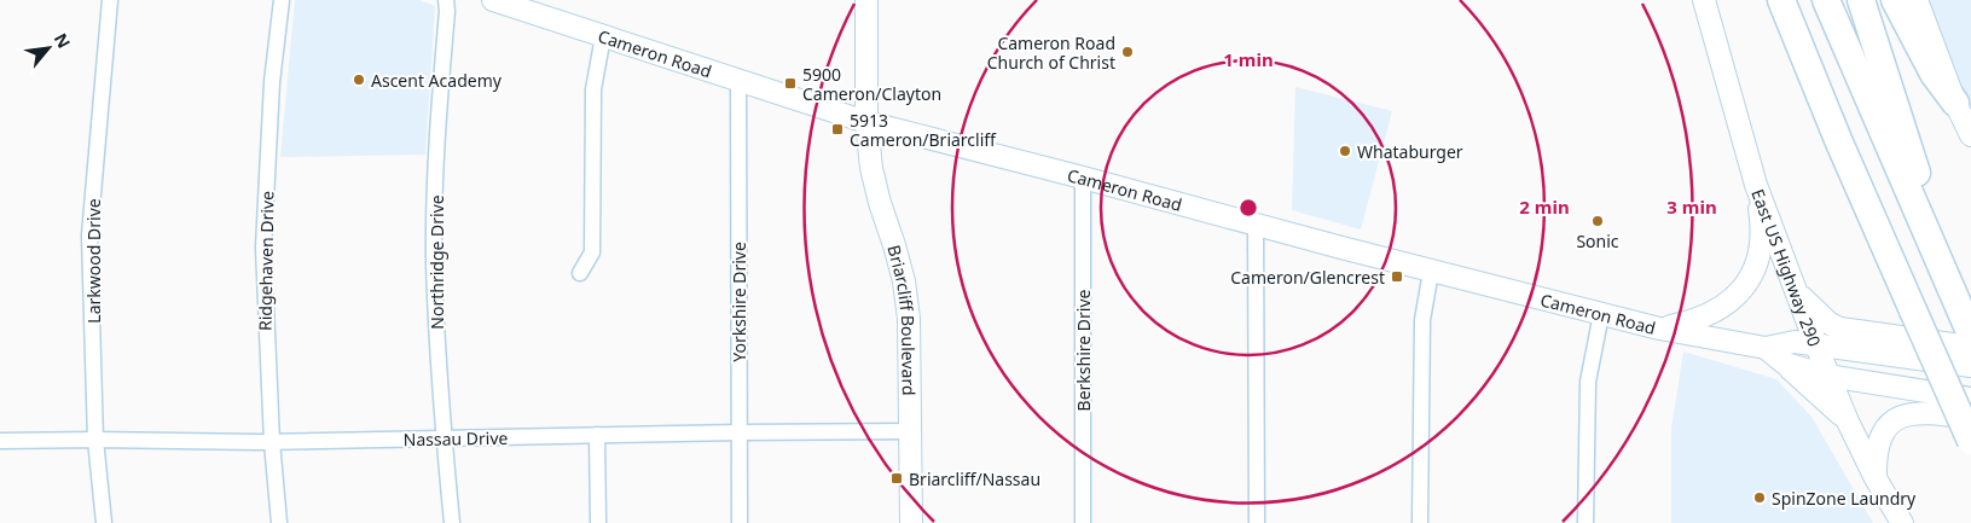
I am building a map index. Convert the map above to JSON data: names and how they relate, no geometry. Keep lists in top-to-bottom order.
{
  "streets": {
    "main road": ["Cameron Road", "East US Highway 290", "Briarcliff Boulevard"],
    "street": [
      "Larkwood Drive",
      "Ridgehaven Drive",
      "Northridge Drive",
      "Yorkshire Drive",
      "Berkshire Drive",
      "Nassau Drive"
    ]
  },
  "crossings": [
    ["Cameron Road", "East US Highway 290"],
    ["Cameron Road", "Yorkshire Drive"],
    ["Cameron Road", "Briarcliff Boulevard"],
    ["Cameron Road", "Berkshire Drive"],
    ["Larkwood Drive", "Nassau Drive"],
    ["Ridgehaven Drive", "Nassau Drive"],
    ["Northridge Drive", "Nassau Drive"],
    ["Yorkshire Drive", "Nassau Drive"],
    ["Briarcliff Boulevard", "Nassau Drive"]
  ],
  "places": {
    "other": [
      "Cameron Road Church of Christ",
      "Ascent Academy",
      "Whataburger",
      "Sonic",
      "SpinZone Laundry"
    ],
    "transit": [
      "5900 Cameron/Clayton",
      "5913 Cameron/Briarcliff",
      "Cameron/Glencrest",
      "Briarcliff/Nassau"
    ]
  },
  "north": "top right",
  "rings": ["1 min", "2 min", "3 min"]
}
